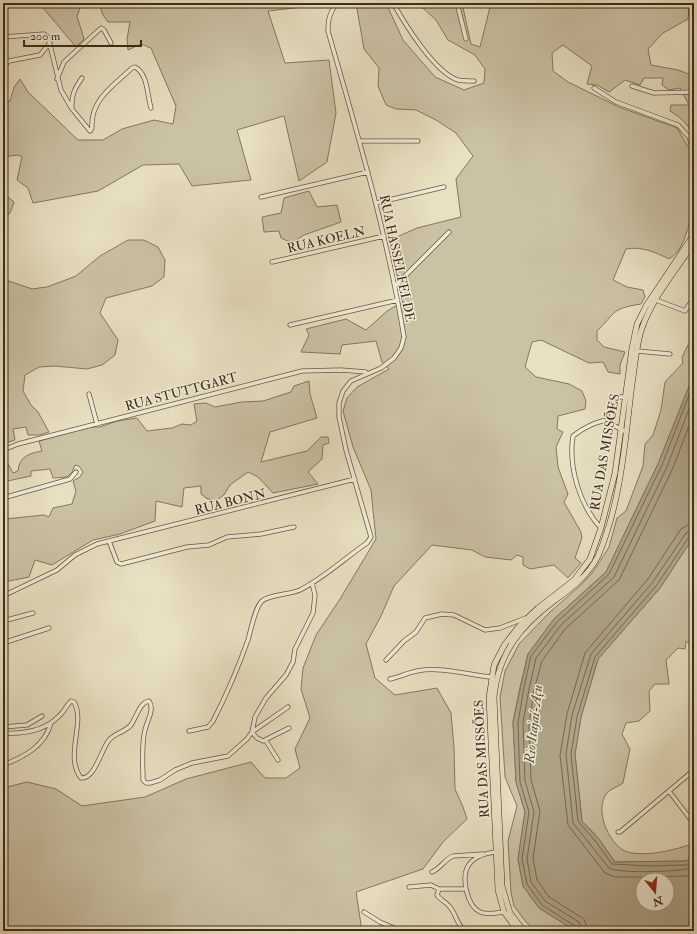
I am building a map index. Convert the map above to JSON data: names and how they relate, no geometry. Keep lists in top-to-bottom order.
{
  "streets": {
    "main road": ["RUA DAS MISSÕES"],
    "street": [
      "RUA KOELN",
      "RUA HASSELFELDE",
      "RUA STUTTGART",
      "RUA BONN"
    ]
  },
  "crossings": [
    ["RUA KOELN", "RUA HASSELFELDE"],
    ["RUA HASSELFELDE", "RUA STUTTGART"],
    ["RUA HASSELFELDE", "RUA BONN"]
  ],
  "water": ["Rio Itajaí-Açu"],
  "scale_bar": "200 m",
  "north": "bottom"
}
